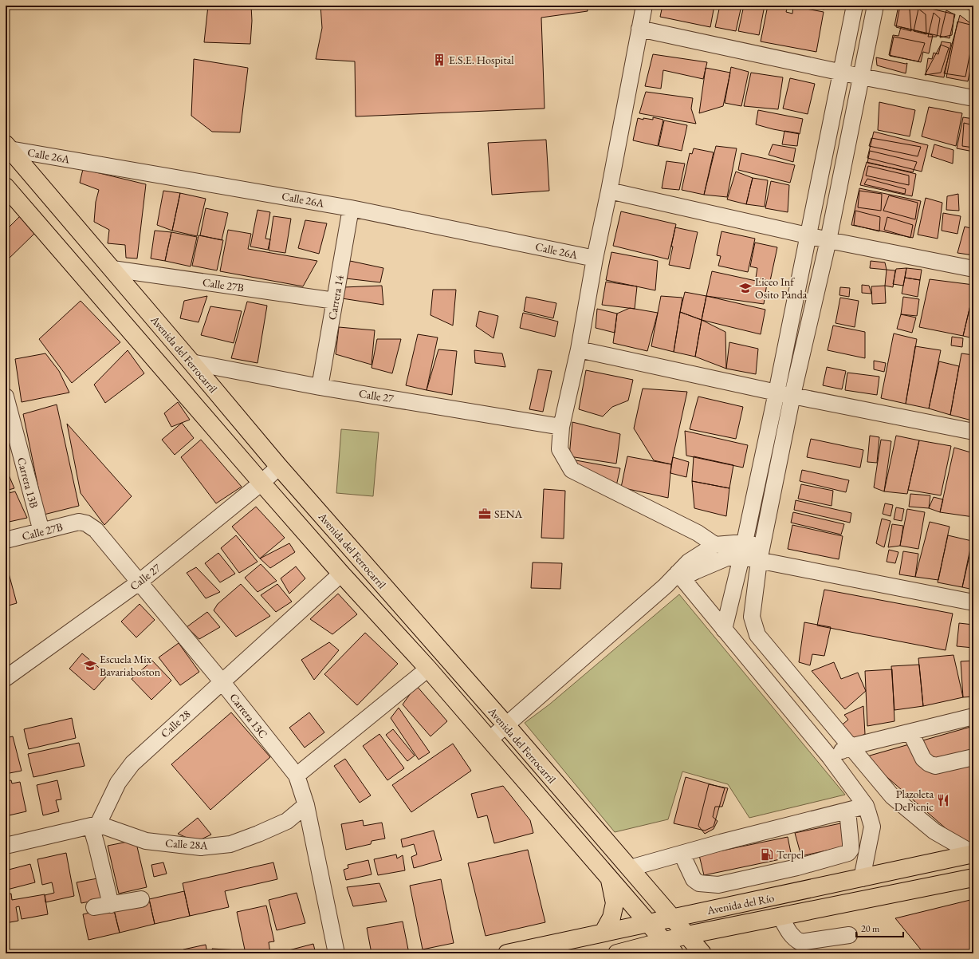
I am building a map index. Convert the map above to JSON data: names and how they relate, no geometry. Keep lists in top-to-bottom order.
{
  "streets": {
    "main road": ["Avenida del Ferrocarril", "Avenida del Río"],
    "street": [
      "Calle 26A",
      "Calle 27B",
      "Carrera 14",
      "Calle 27",
      "Carrera 13B",
      "Carrera 13C",
      "Calle 28",
      "Calle 28A"
    ]
  },
  "crossings": [
    ["Calle 26A", "Carrera 14"],
    ["Calle 26A", "Avenida del Ferrocarril"],
    ["Calle 27B", "Carrera 14"],
    ["Calle 27B", "Avenida del Ferrocarril"],
    ["Calle 27B", "Carrera 13B"],
    ["Calle 27B", "Carrera 13C"],
    ["Carrera 14", "Calle 27"],
    ["Avenida del Ferrocarril", "Calle 27"],
    ["Avenida del Ferrocarril", "Calle 28"],
    ["Avenida del Ferrocarril", "Avenida del Río"],
    ["Calle 27", "Carrera 13C"],
    ["Carrera 13C", "Calle 28"],
    ["Carrera 13C", "Calle 28A"],
    ["Calle 28", "Calle 28A"]
  ],
  "places": {
    "building": ["E.S.E. Hospital"],
    "school or university": ["Liceo Inf Osito Panda", "Escuela Mix Bavariaboston"],
    "office": ["SENA"],
    "restaurant": ["Plazoleta DePicnic"],
    "fuel station": ["Terpel"]
  },
  "scale_bar": "20 m"
}
